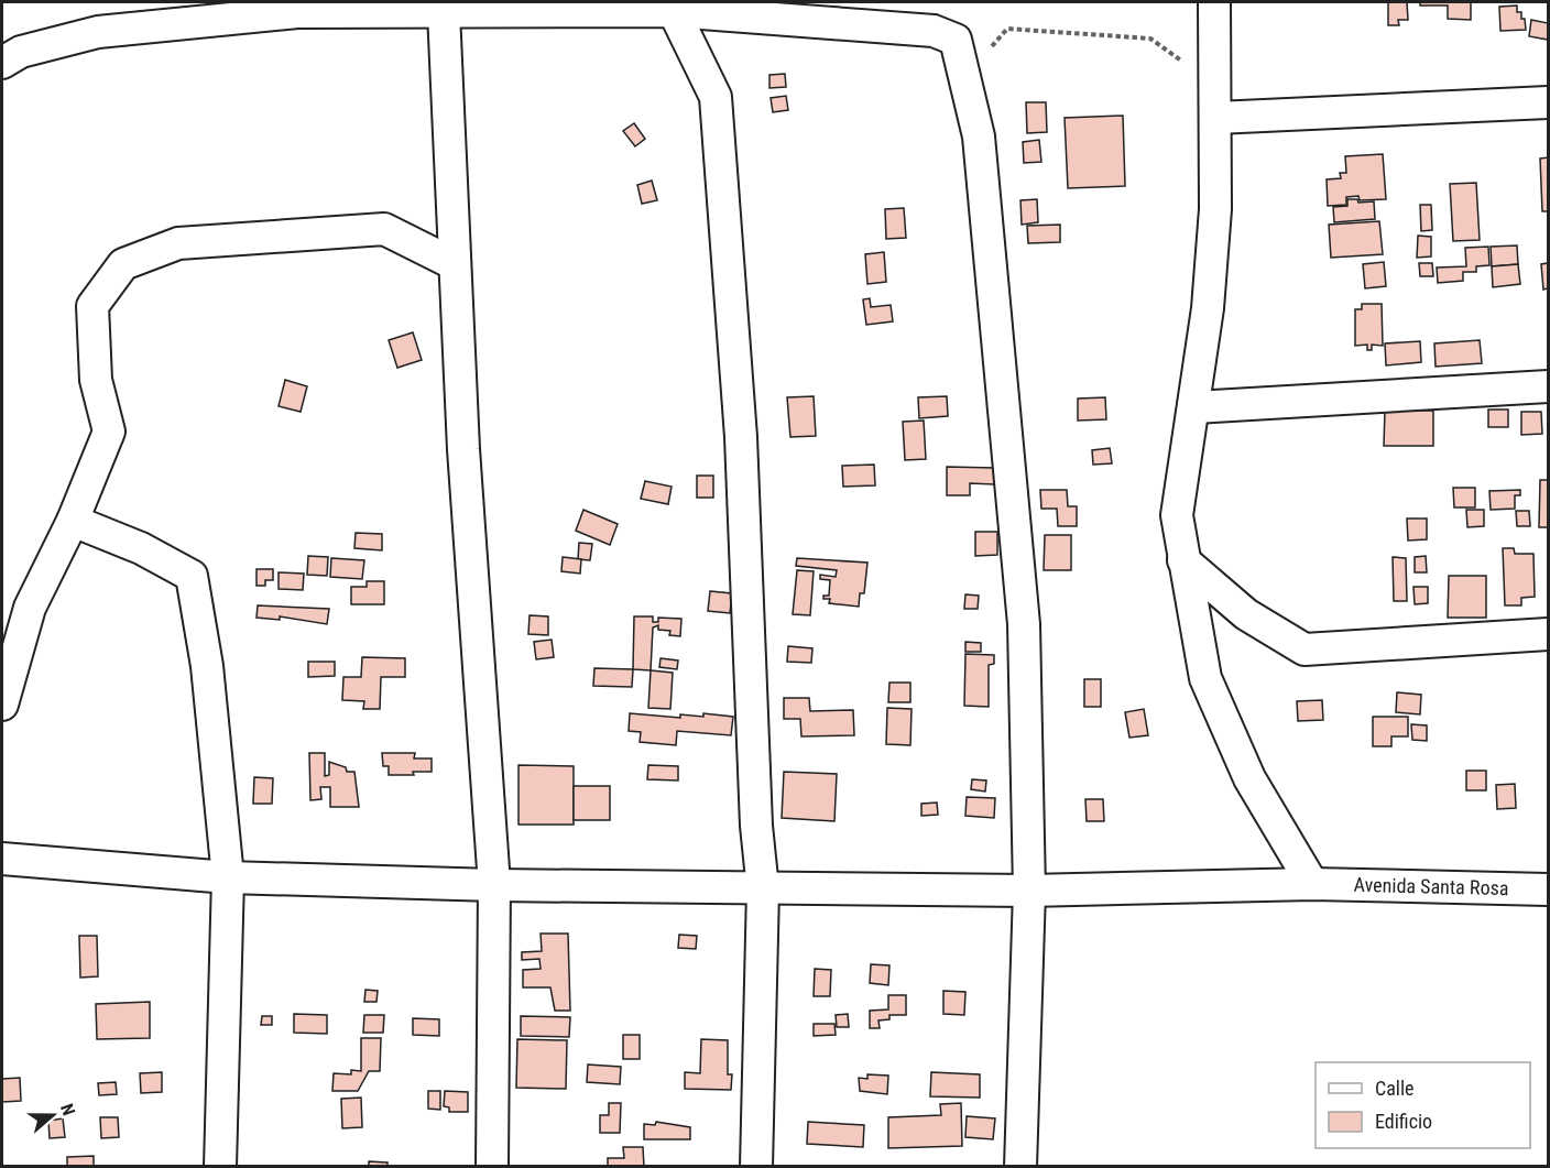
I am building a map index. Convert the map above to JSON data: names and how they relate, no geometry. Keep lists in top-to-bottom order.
{
  "streets": {
    "street": ["Avenida Santa Rosa"]
  },
  "legend": ["Calle", "Edificio"],
  "north": "right"
}
